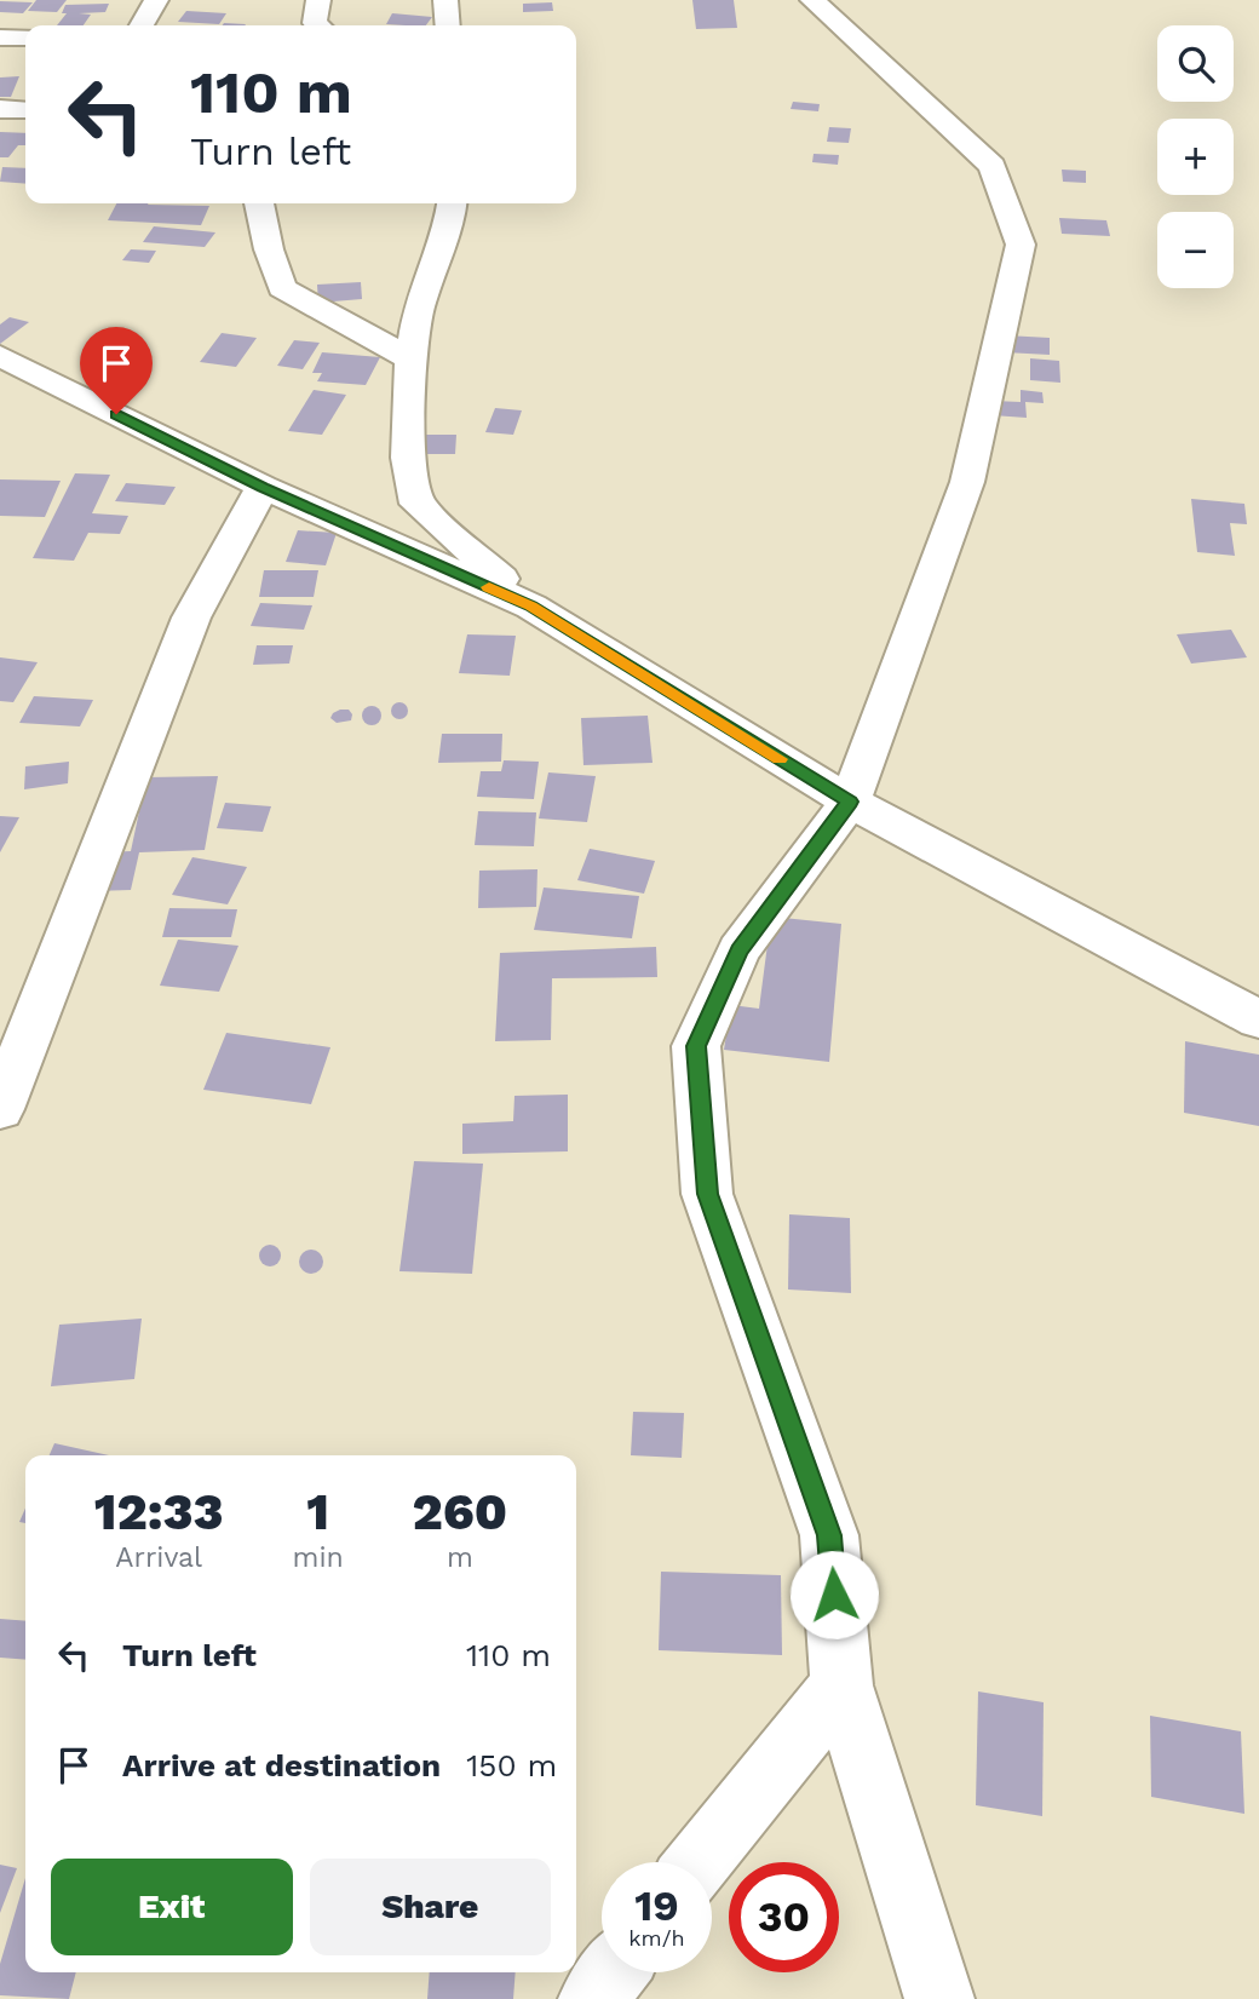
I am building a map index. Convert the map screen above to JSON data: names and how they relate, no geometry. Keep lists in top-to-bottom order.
{
  "page": {
    "map_buttons": ["+", "−"],
    "turn": ["110 m", "Turn left"],
    "eta": [
      "12:33",
      "Arrival",
      "1",
      "min",
      "260",
      "m"
    ],
    "list": [
      {
        "name": "Turn left",
        "value": "110 m"
      },
      {
        "name": "Arrive at destination",
        "value": "150 m"
      }
    ],
    "buttons": ["Exit", "Share"],
    "speed": "19 km/h",
    "limit": "30"
  }
}
